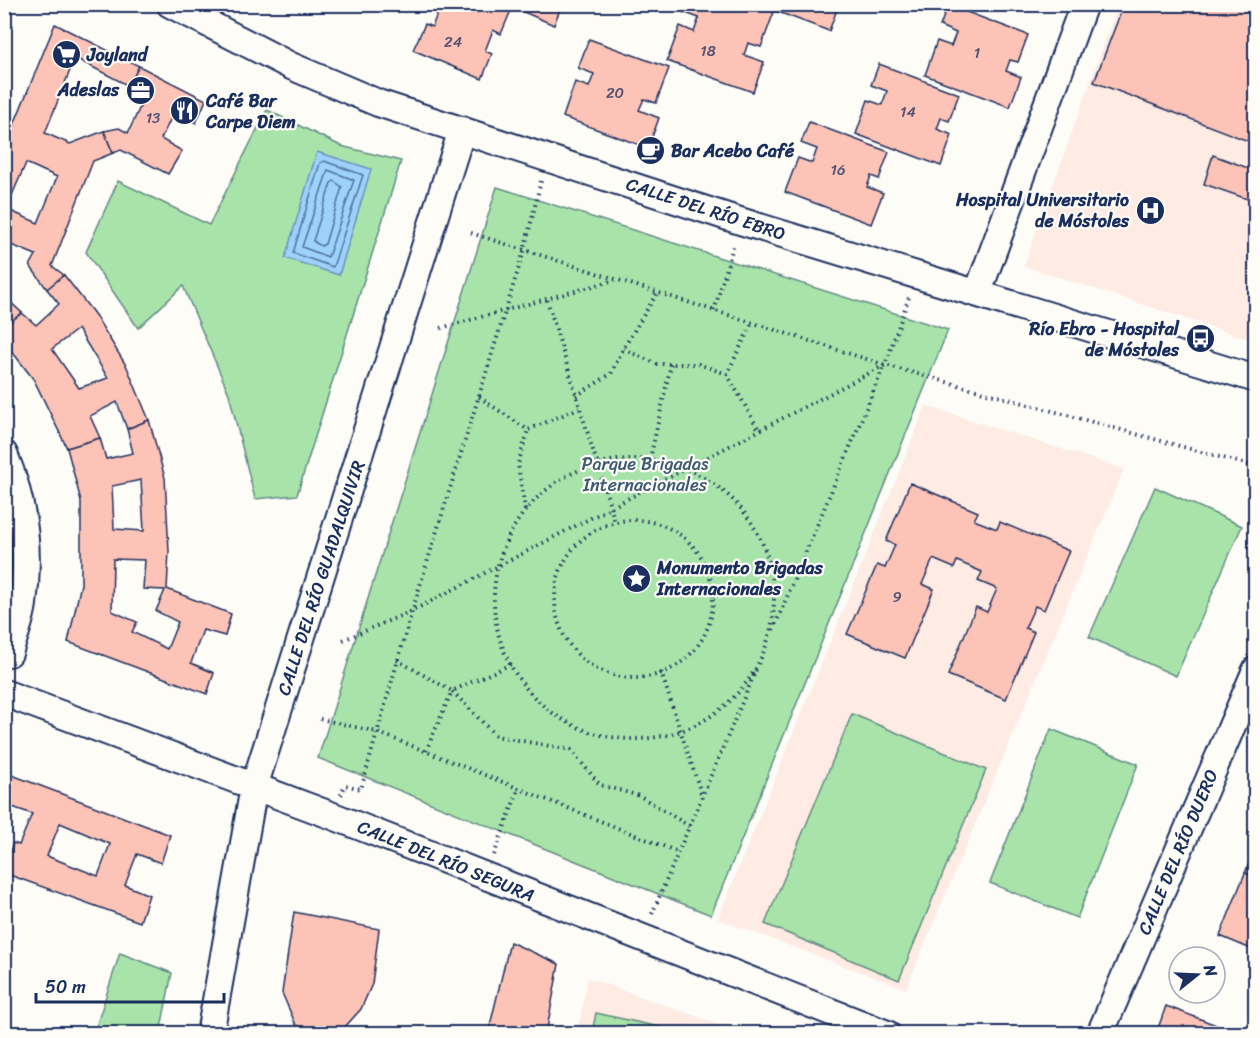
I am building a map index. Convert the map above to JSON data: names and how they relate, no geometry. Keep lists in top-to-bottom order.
{
  "streets": {
    "street": [
      "CALLE DEL RÍO EBRO",
      "CALLE DEL RÍO GUADALQUIVIR",
      "CALLE DEL RÍO DUERO",
      "CALLE DEL RÍO SEGURA"
    ]
  },
  "crossings": [
    ["CALLE DEL RÍO EBRO", "CALLE DEL RÍO GUADALQUIVIR"],
    ["CALLE DEL RÍO GUADALQUIVIR", "CALLE DEL RÍO SEGURA"]
  ],
  "parks": ["Parque Brigadas Internacionales"],
  "places": {
    "supermarket": ["Joyland"],
    "office": ["Adeslas"],
    "restaurant": ["Café Bar Carpe Diem"],
    "cafe": ["Bar Acebo Café"],
    "hospital": ["Hospital Universitario de Móstoles"],
    "bus stop": ["Río Ebro - Hospital de Móstoles"],
    "place": ["Monumento Brigadas Internacionales"]
  },
  "house_numbers": [
    "24",
    "18",
    "1",
    "20",
    "14",
    "13",
    "16",
    "9"
  ],
  "scale_bar": "50 m",
  "north": "right"
}
